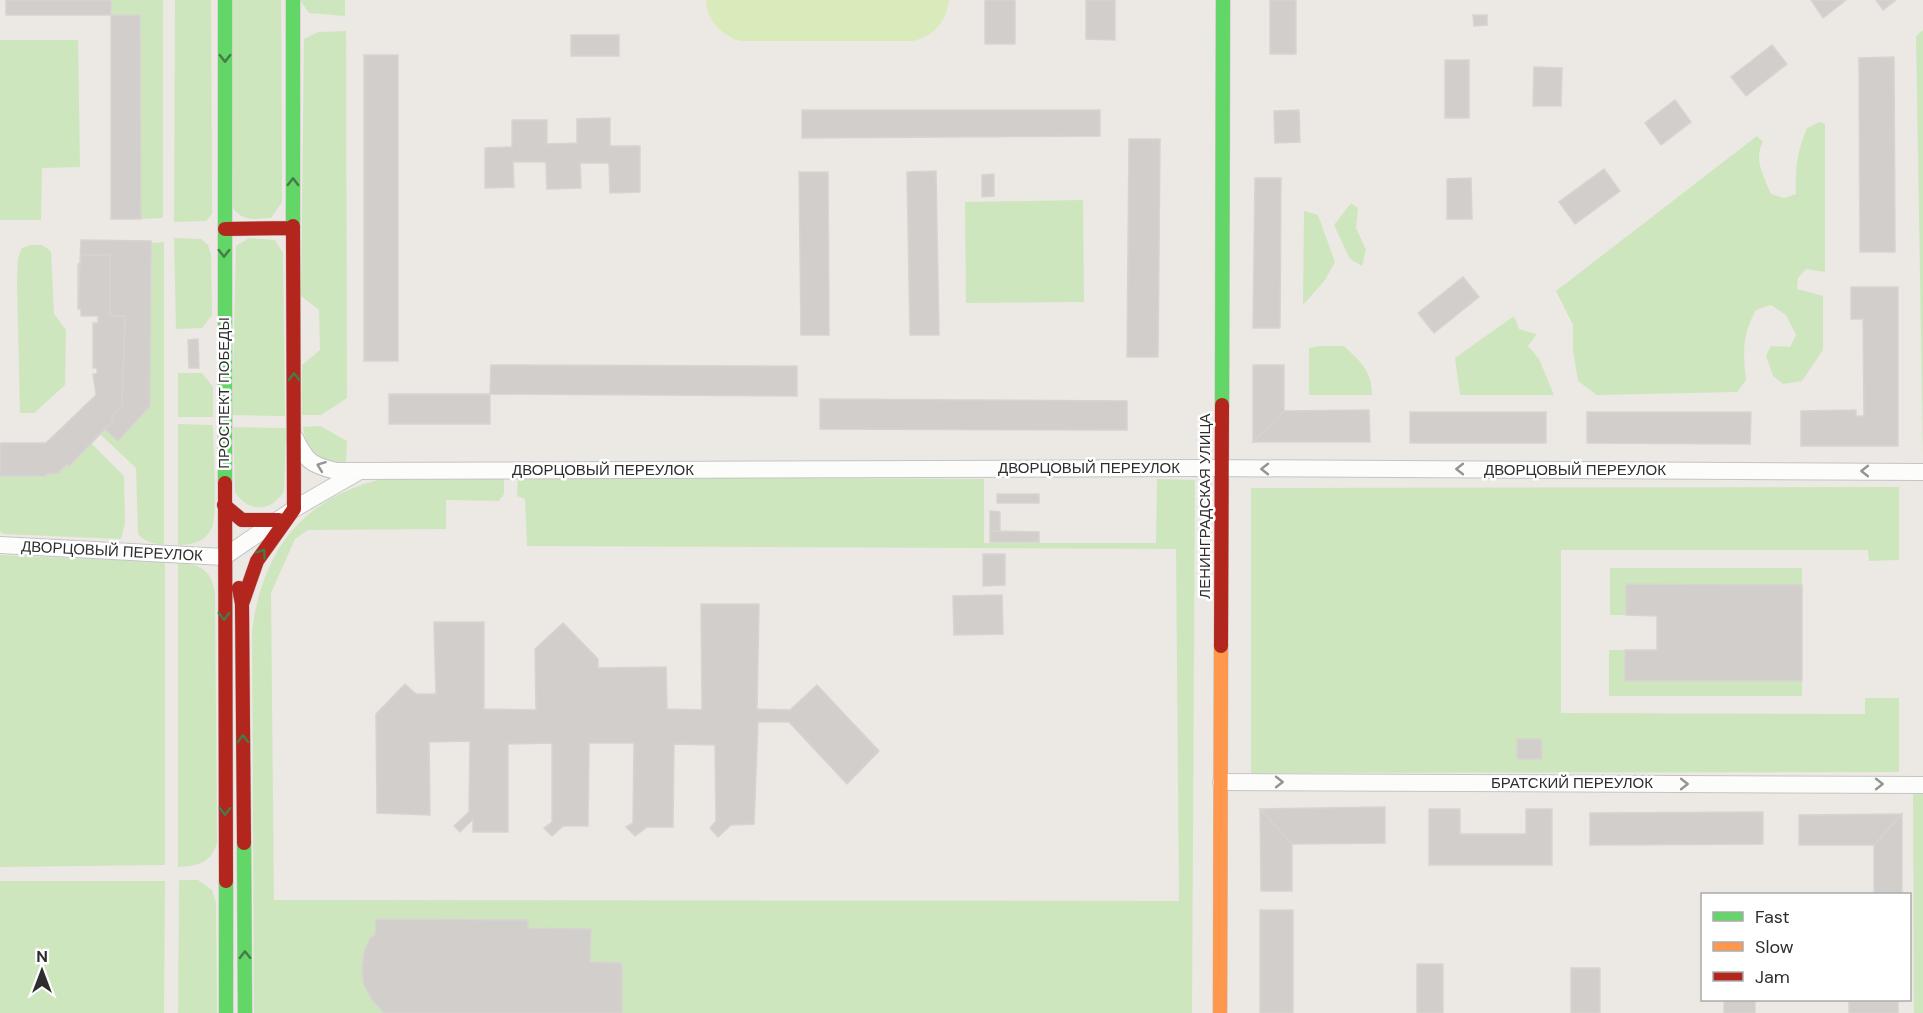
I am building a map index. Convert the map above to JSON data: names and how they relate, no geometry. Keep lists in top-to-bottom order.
{
  "streets": {
    "main road": ["ПРОСПЕКТ ПОБЕДЫ", "ЛЕНИНГРАДСКАЯ УЛИЦА"],
    "street": ["ДВОРЦОВЫЙ ПЕРЕУЛОК", "БРАТСКИЙ ПЕРЕУЛОК"]
  },
  "crossings": [
    ["ПРОСПЕКТ ПОБЕДЫ", "ДВОРЦОВЫЙ ПЕРЕУЛОК"],
    ["ДВОРЦОВЫЙ ПЕРЕУЛОК", "ЛЕНИНГРАДСКАЯ УЛИЦА"],
    ["ЛЕНИНГРАДСКАЯ УЛИЦА", "БРАТСКИЙ ПЕРЕУЛОК"]
  ],
  "one_way": ["ДВОРЦОВЫЙ ПЕРЕУЛОК", "БРАТСКИЙ ПЕРЕУЛОК"],
  "legend": ["Fast", "Slow", "Jam"],
  "north": "top"
}
